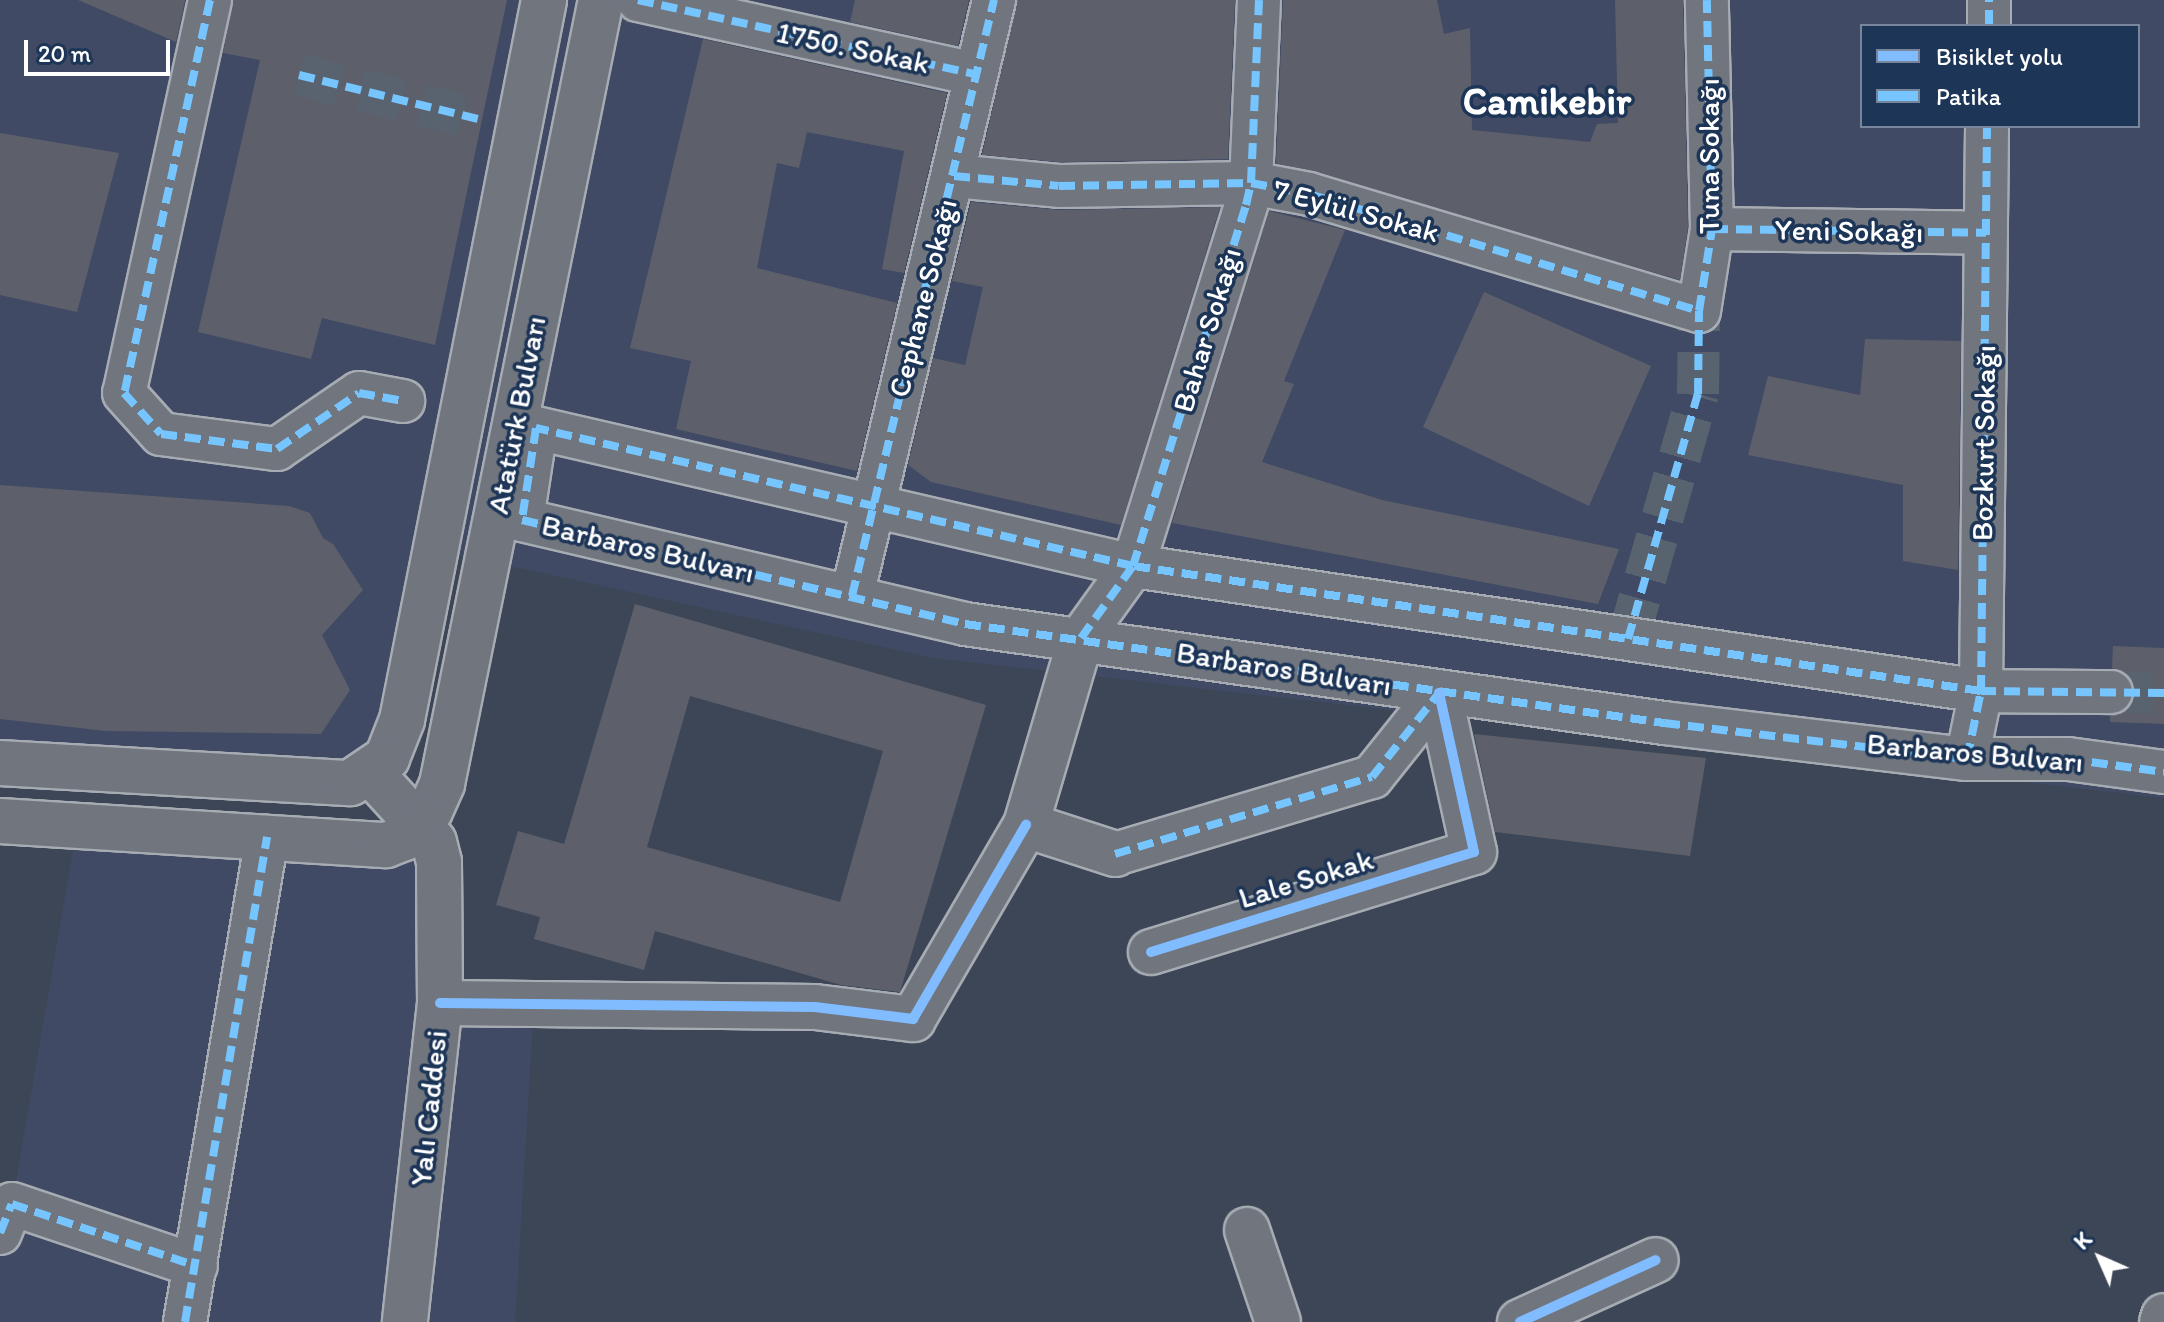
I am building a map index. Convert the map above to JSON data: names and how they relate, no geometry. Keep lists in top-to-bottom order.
{
  "streets": {
    "main road": ["Atatürk Bulvarı", "Lale Sokak", "Yalı Caddesi"],
    "street": [
      "1750. Sokak",
      "Tuna Sokağı",
      "7 Eylül Sokak",
      "Yeni Sokağı",
      "Cephane Sokağı",
      "Bahar Sokağı",
      "Bozkurt Sokağı",
      "Barbaros Bulvarı"
    ]
  },
  "crossings": [
    ["1750. Sokak", "Cephane Sokağı"],
    ["Tuna Sokağı", "7 Eylül Sokak"],
    ["Tuna Sokağı", "Yeni Sokağı"],
    ["7 Eylül Sokak", "Cephane Sokağı"],
    ["7 Eylül Sokak", "Bahar Sokağı"],
    ["Yeni Sokağı", "Bozkurt Sokağı"],
    ["Cephane Sokağı", "Barbaros Bulvarı"],
    ["Bahar Sokağı", "Barbaros Bulvarı"],
    ["Atatürk Bulvarı", "Yalı Caddesi"],
    ["Bozkurt Sokağı", "Barbaros Bulvarı"],
    ["Barbaros Bulvarı", "Lale Sokak"]
  ],
  "districts": ["Camikebir"],
  "legend": ["Bisiklet yolu", "Patika"],
  "scale_bar": "20 m",
  "north": "top left"
}
